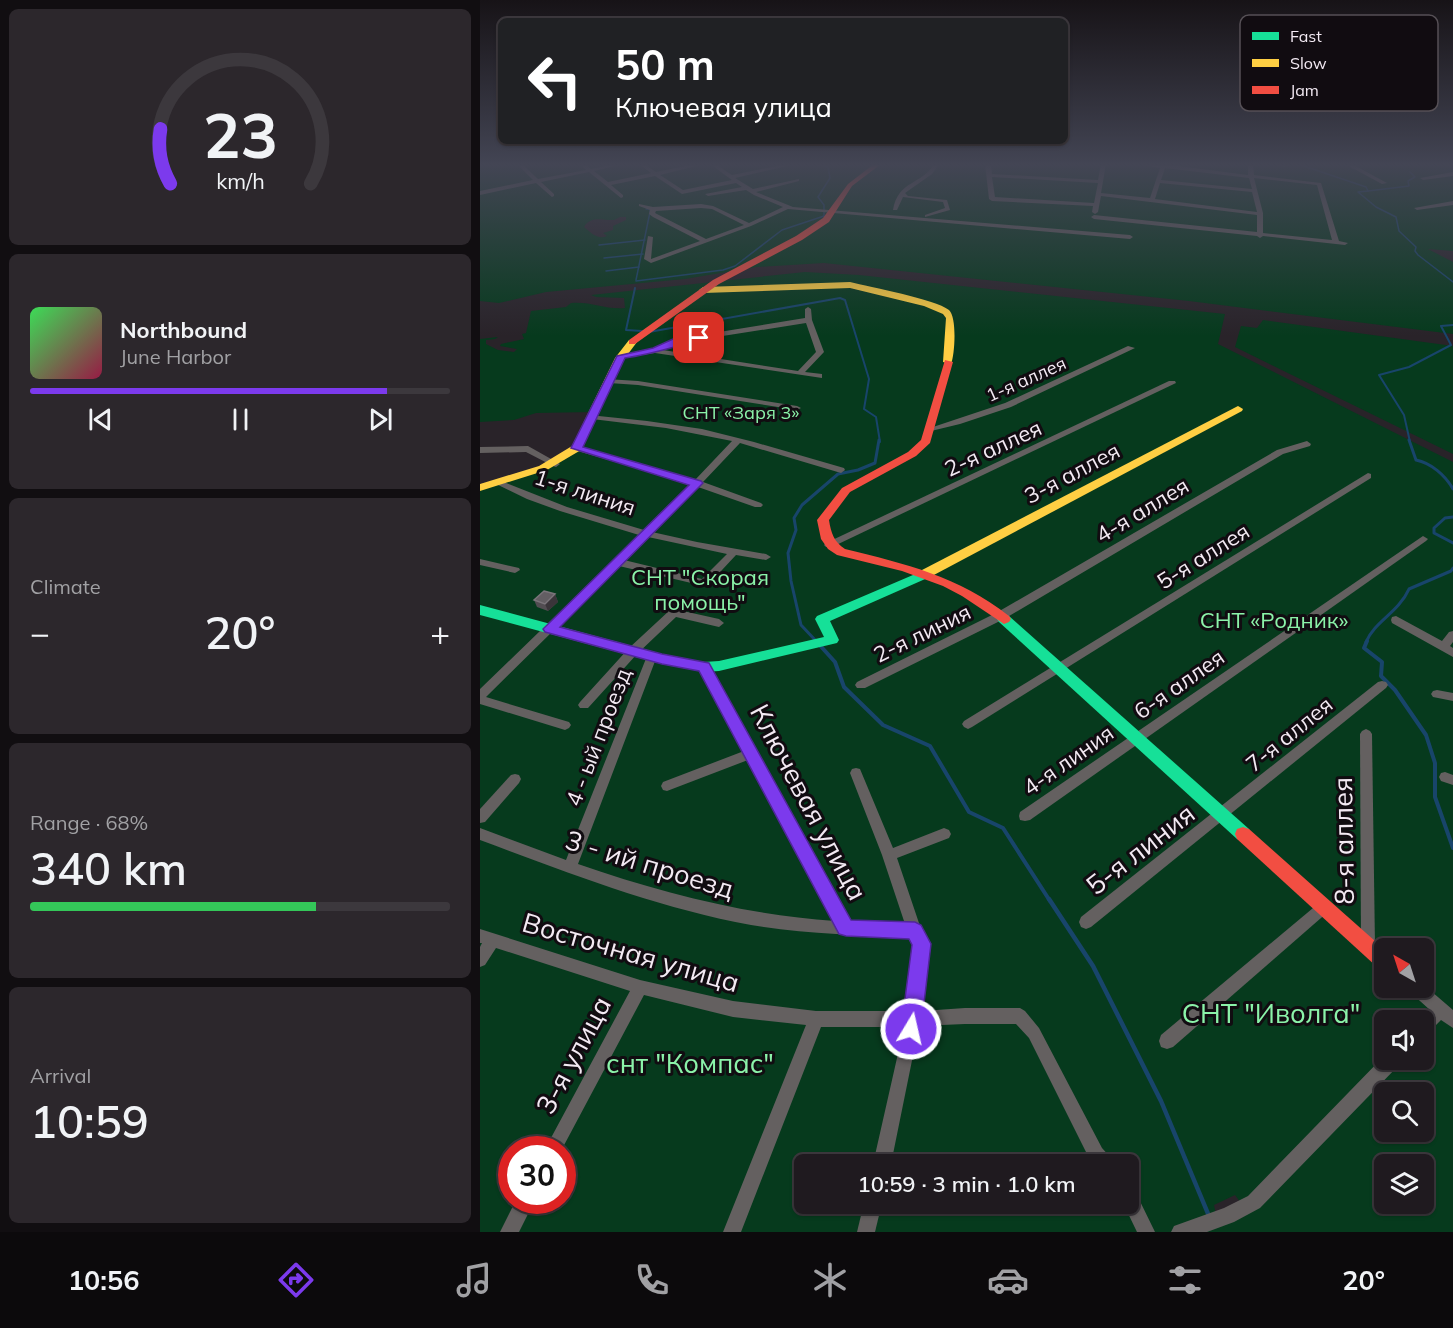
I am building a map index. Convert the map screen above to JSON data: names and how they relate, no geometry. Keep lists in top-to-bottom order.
{
  "streets": {
    "street": [
      "1-я аллея",
      "2-я аллея",
      "3-я аллея",
      "1-я линия",
      "4-я аллея",
      "5-я аллея",
      "2-я линия",
      "6-я аллея",
      "7-я аллея",
      "4 - ый проезд",
      "4-я линия",
      "Ключевая улица",
      "8-я аллея",
      "5-я линия",
      "3 - ий проезд",
      "Восточная улица",
      "3-я улица"
    ]
  },
  "crossings": [
    ["4-я аллея", "2-я линия"],
    ["6-я аллея", "4-я линия"],
    ["7-я аллея", "5-я линия"],
    ["4 - ый проезд", "3 - ий проезд"],
    ["Ключевая улица", "3 - ий проезд"],
    ["Восточная улица", "3-я улица"]
  ],
  "parks": [
    "СНТ «Заря 3»",
    "СНТ \"Скорая помощь\"",
    "СНТ «Родник»",
    "СНТ \"Иволга\"",
    "снт \"Компас\""
  ],
  "legend": ["Fast", "Slow", "Jam"],
  "north": "top left",
  "page": {
    "turn": ["50 m", "Ключевая улица"],
    "song": ["Northbound", "June Harbor"],
    "tile": [
      "Climate",
      ["Range · 68%", "340 km"],
      ["Arrival", "10:59"]
    ],
    "heat": ["−", "20°", "+"],
    "limit": "30",
    "trip": "10:59 · 3 min · 1.0 km",
    "tabs": ["10:56", "20°"],
    "gauge": ["23", "km/h"]
  }
}
